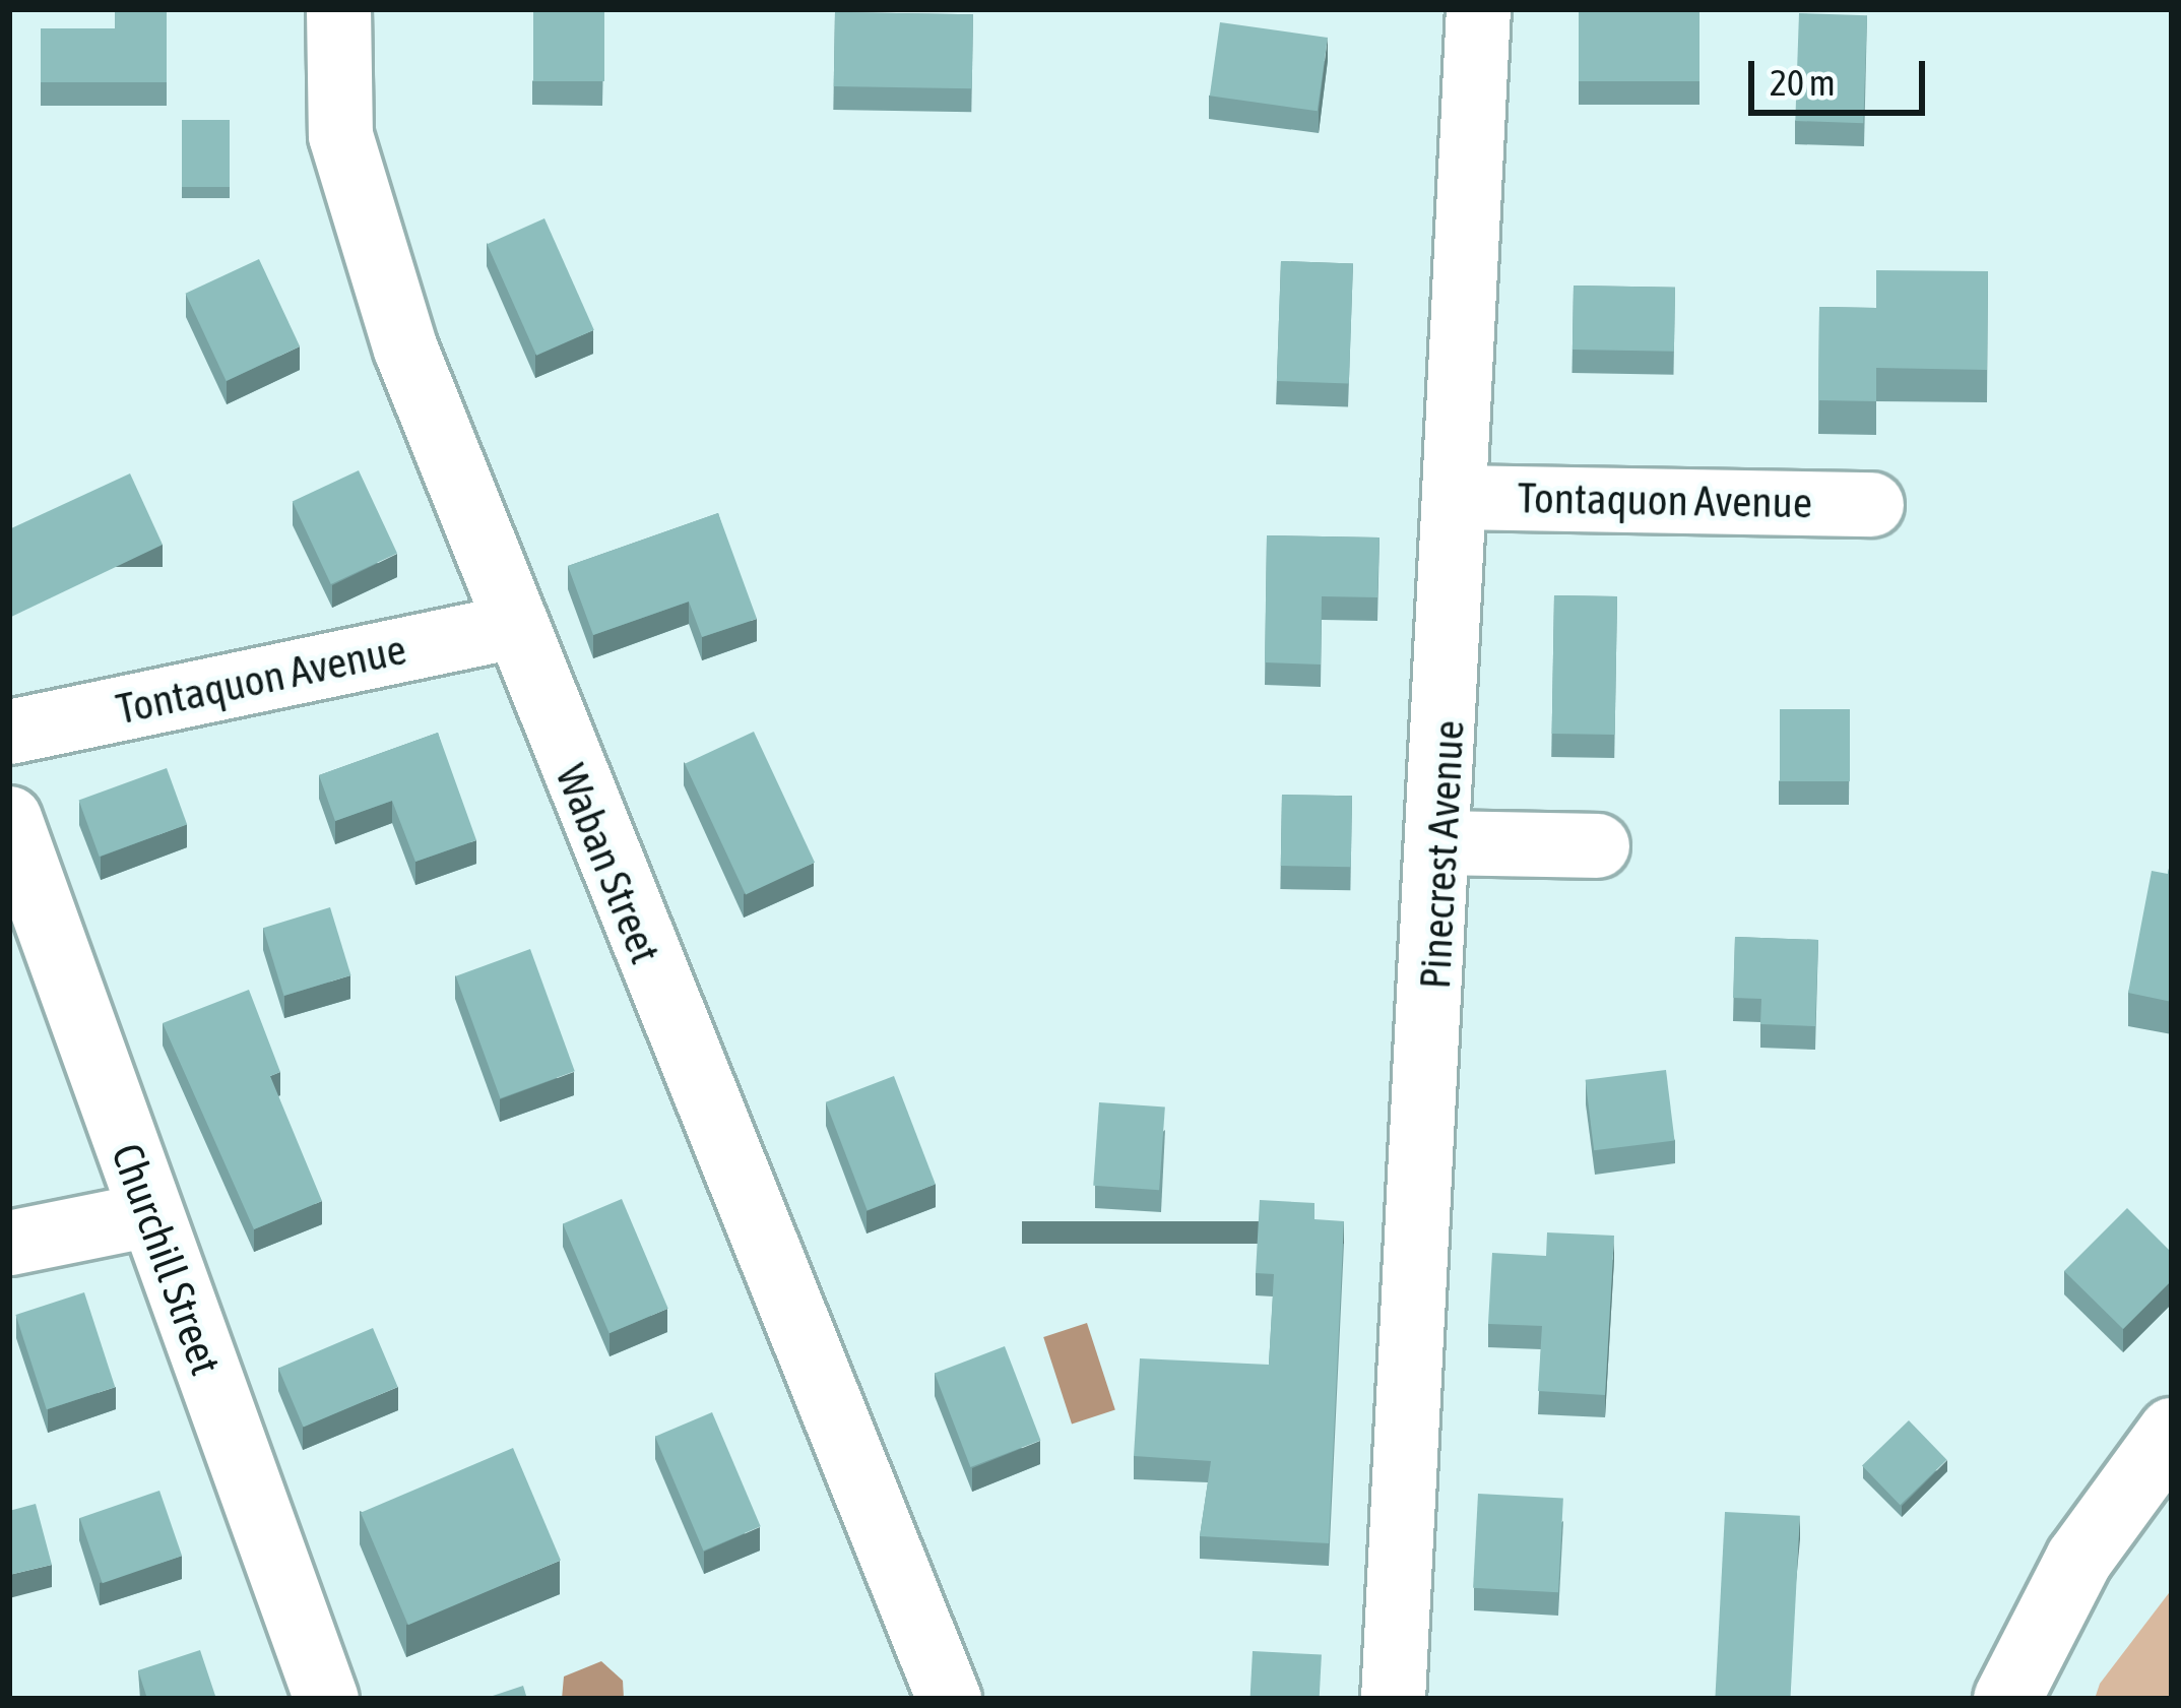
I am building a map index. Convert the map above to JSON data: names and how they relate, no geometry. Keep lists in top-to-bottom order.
{
  "streets": {
    "street": [
      "Tontaquon Avenue",
      "Pinecrest Avenue",
      "Waban Street",
      "Churchill Street"
    ]
  },
  "crossings": [
    ["Tontaquon Avenue", "Pinecrest Avenue"],
    ["Tontaquon Avenue", "Waban Street"]
  ],
  "scale_bar": "20 m"
}
